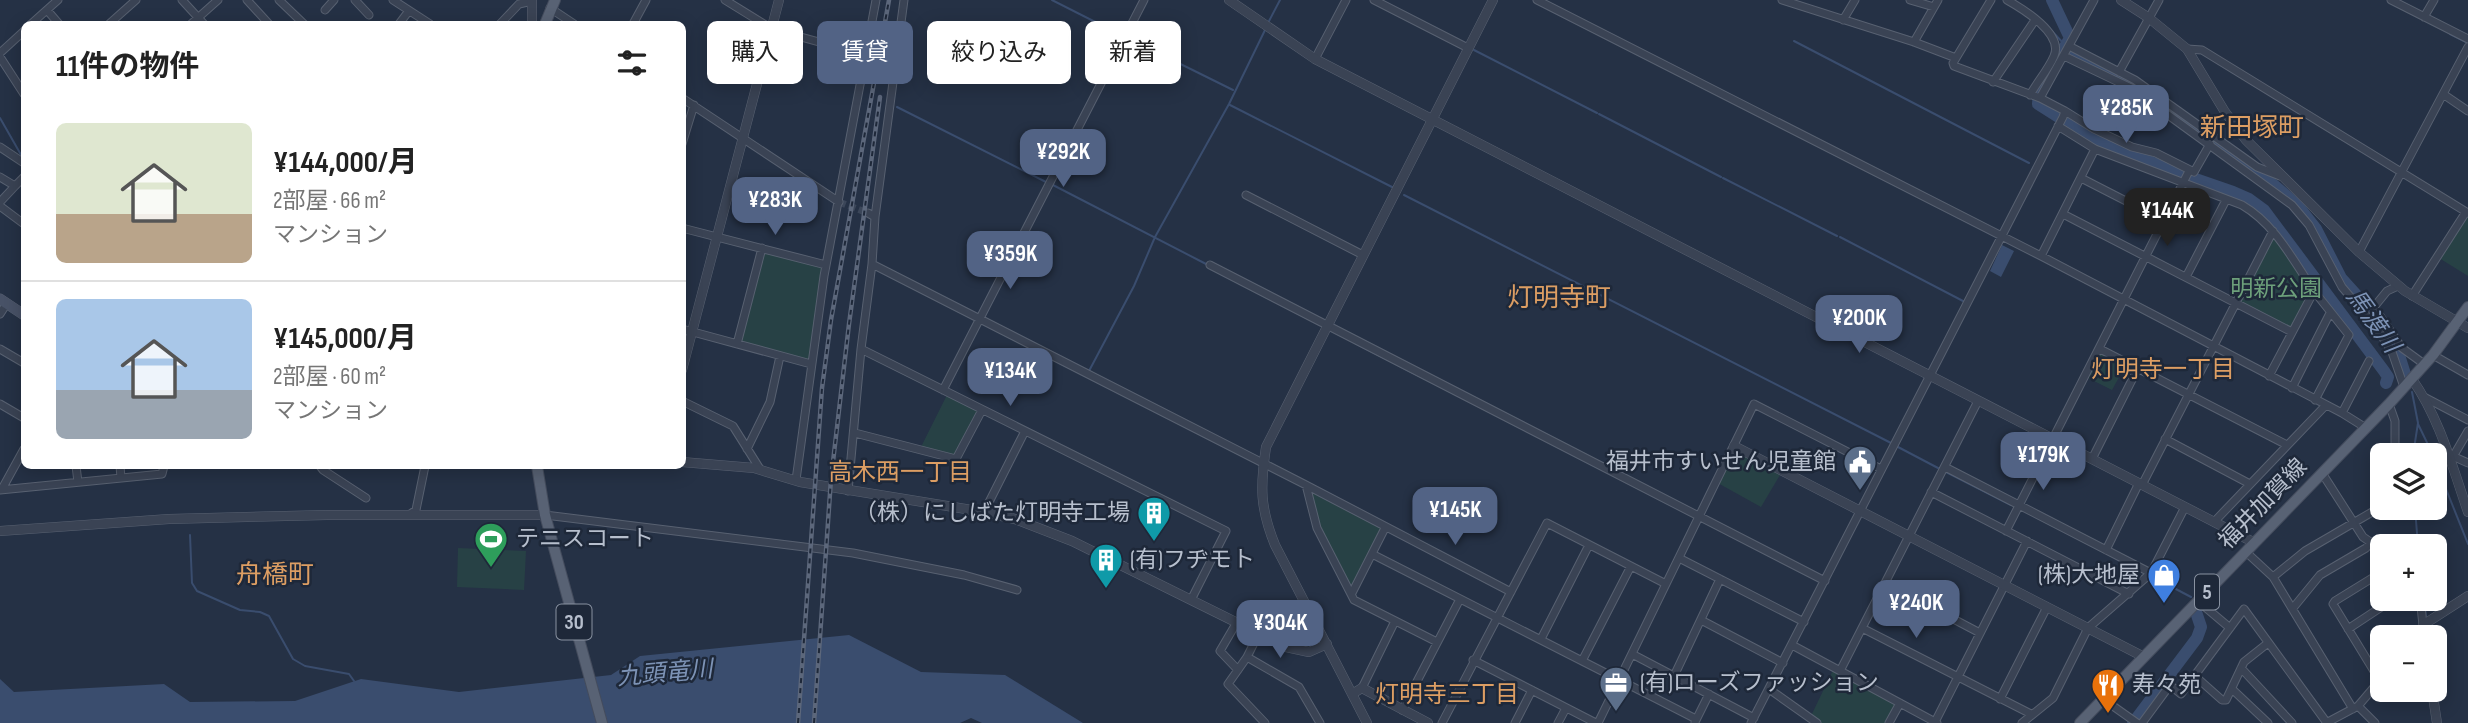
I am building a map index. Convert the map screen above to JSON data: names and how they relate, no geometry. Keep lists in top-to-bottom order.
{
  "streets": {
    "main road": ["福井加賀線", "5", "30"]
  },
  "districts": [
    "新田塚町",
    "灯明寺町",
    "灯明寺一丁目",
    "高木西一丁目",
    "舟橋町",
    "灯明寺三丁目"
  ],
  "water": ["馬渡川", "九頭竜川"],
  "parks": ["明新公園"],
  "places": {
    "public building": ["福井市すいせん児童館"],
    "building": ["（株）にしばた灯明寺工場", "(有)フヂモト"],
    "sports": ["テニスコート"],
    "shop": ["(株)大地屋"],
    "office": ["(有)ローズファッション"],
    "restaurant": ["寿々苑"]
  },
  "page": {
    "chip": [
      "購入",
      "賃貸",
      "絞り込み",
      "新着"
    ],
    "heading": "11件の物件",
    "price": [
      "¥285K",
      "¥292K",
      "¥283K",
      "¥144K",
      "¥359K",
      "¥200K",
      "¥134K",
      "¥179K",
      "¥145K",
      "¥240K",
      "¥304K"
    ],
    "list": [
      {
        "name": "¥144,000/月",
        "note": "2部屋 · 66 m² · マンション"
      },
      {
        "name": "¥145,000/月",
        "note": "2部屋 · 60 m² · マンション"
      }
    ],
    "map_buttons": ["+", "−"]
  }
}
